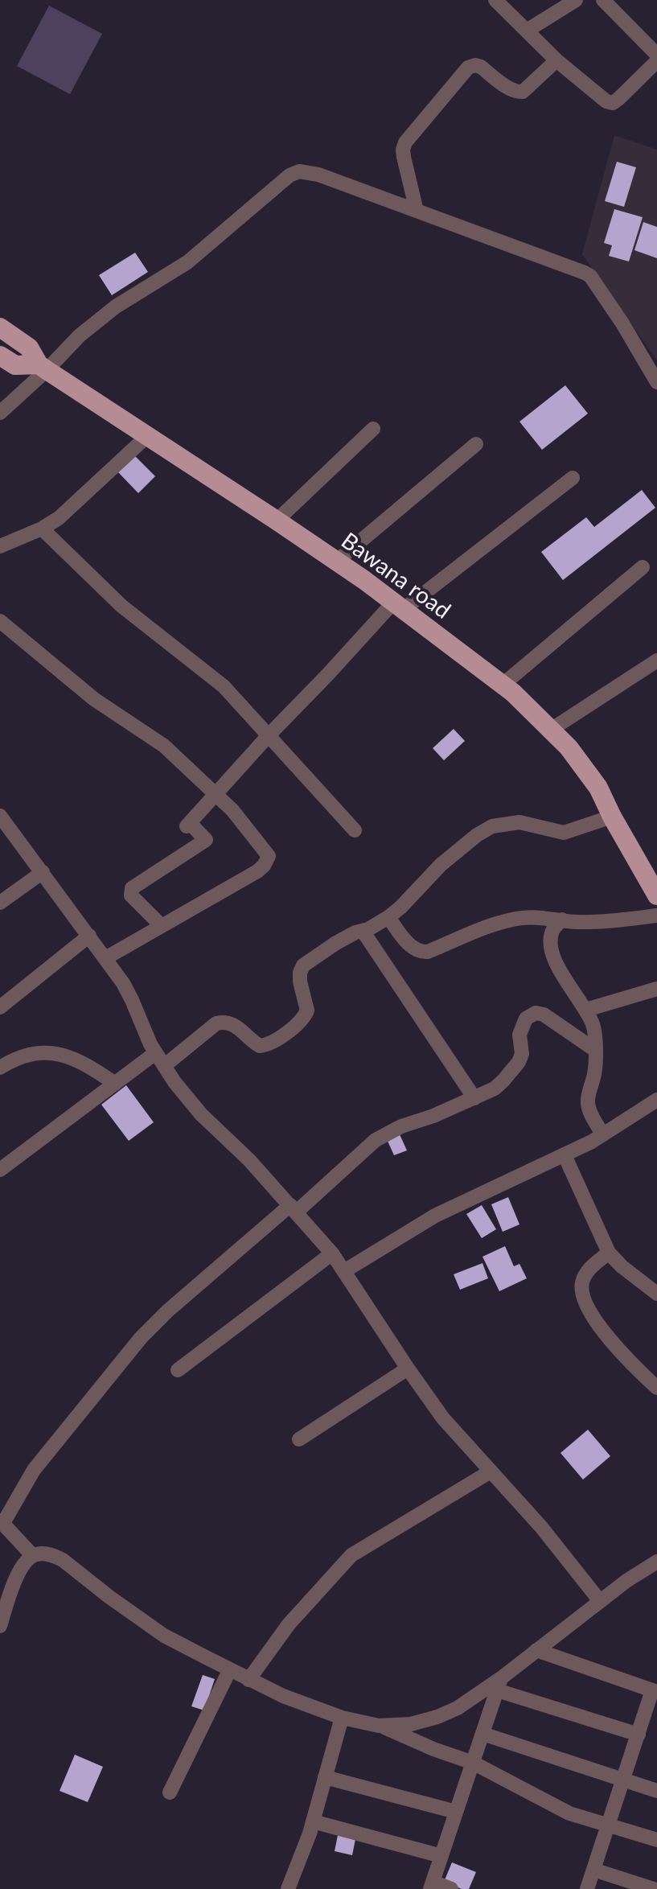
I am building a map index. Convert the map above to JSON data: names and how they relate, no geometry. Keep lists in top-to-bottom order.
{
  "streets": {
    "main road": ["Bawana road"]
  }
}
